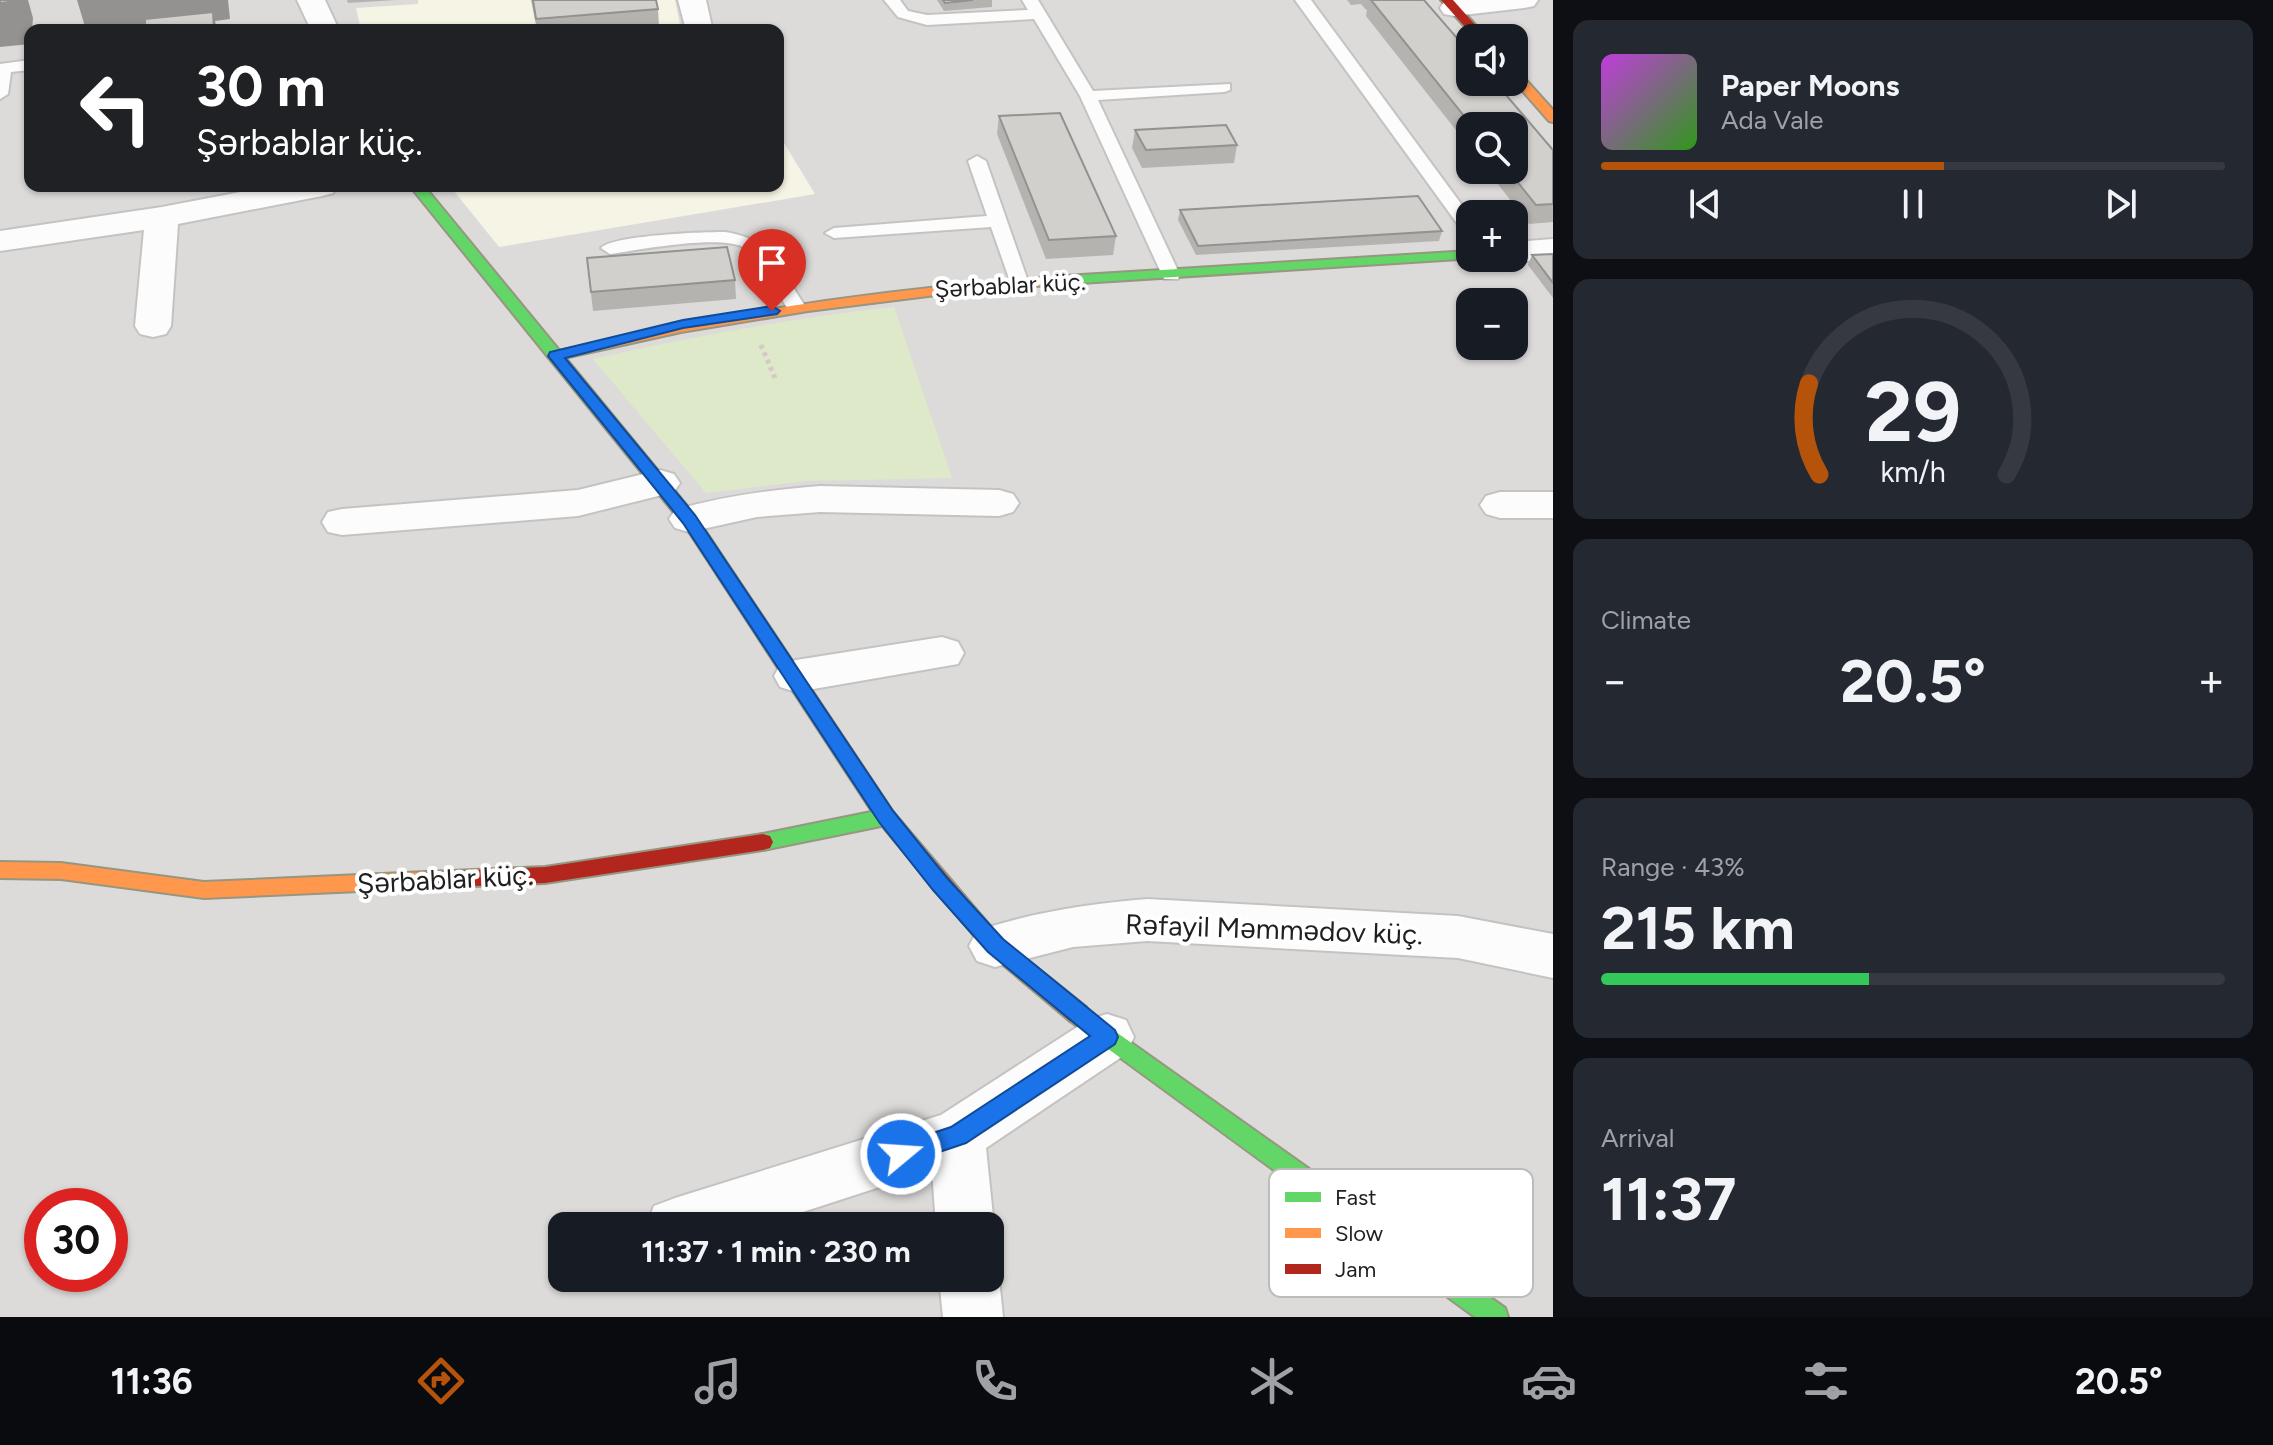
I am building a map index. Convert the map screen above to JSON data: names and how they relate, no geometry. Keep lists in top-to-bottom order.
{
  "streets": {
    "street": ["Şərbablar küç.", "Rəfayil Məmmədov küç."]
  },
  "legend": ["Fast", "Slow", "Jam"],
  "page": {
    "map_buttons": ["+", "−"],
    "turn": ["30 m", "Şərbablar küç."],
    "song": ["Paper Moons", "Ada Vale"],
    "tile": [
      "Climate",
      ["Range · 43%", "215 km"],
      ["Arrival", "11:37"]
    ],
    "heat": ["−", "20.5°", "+"],
    "limit": "30",
    "trip": "11:37 · 1 min · 230 m",
    "tabs": ["11:36", "20.5°"],
    "gauge": ["29", "km/h"]
  }
}
